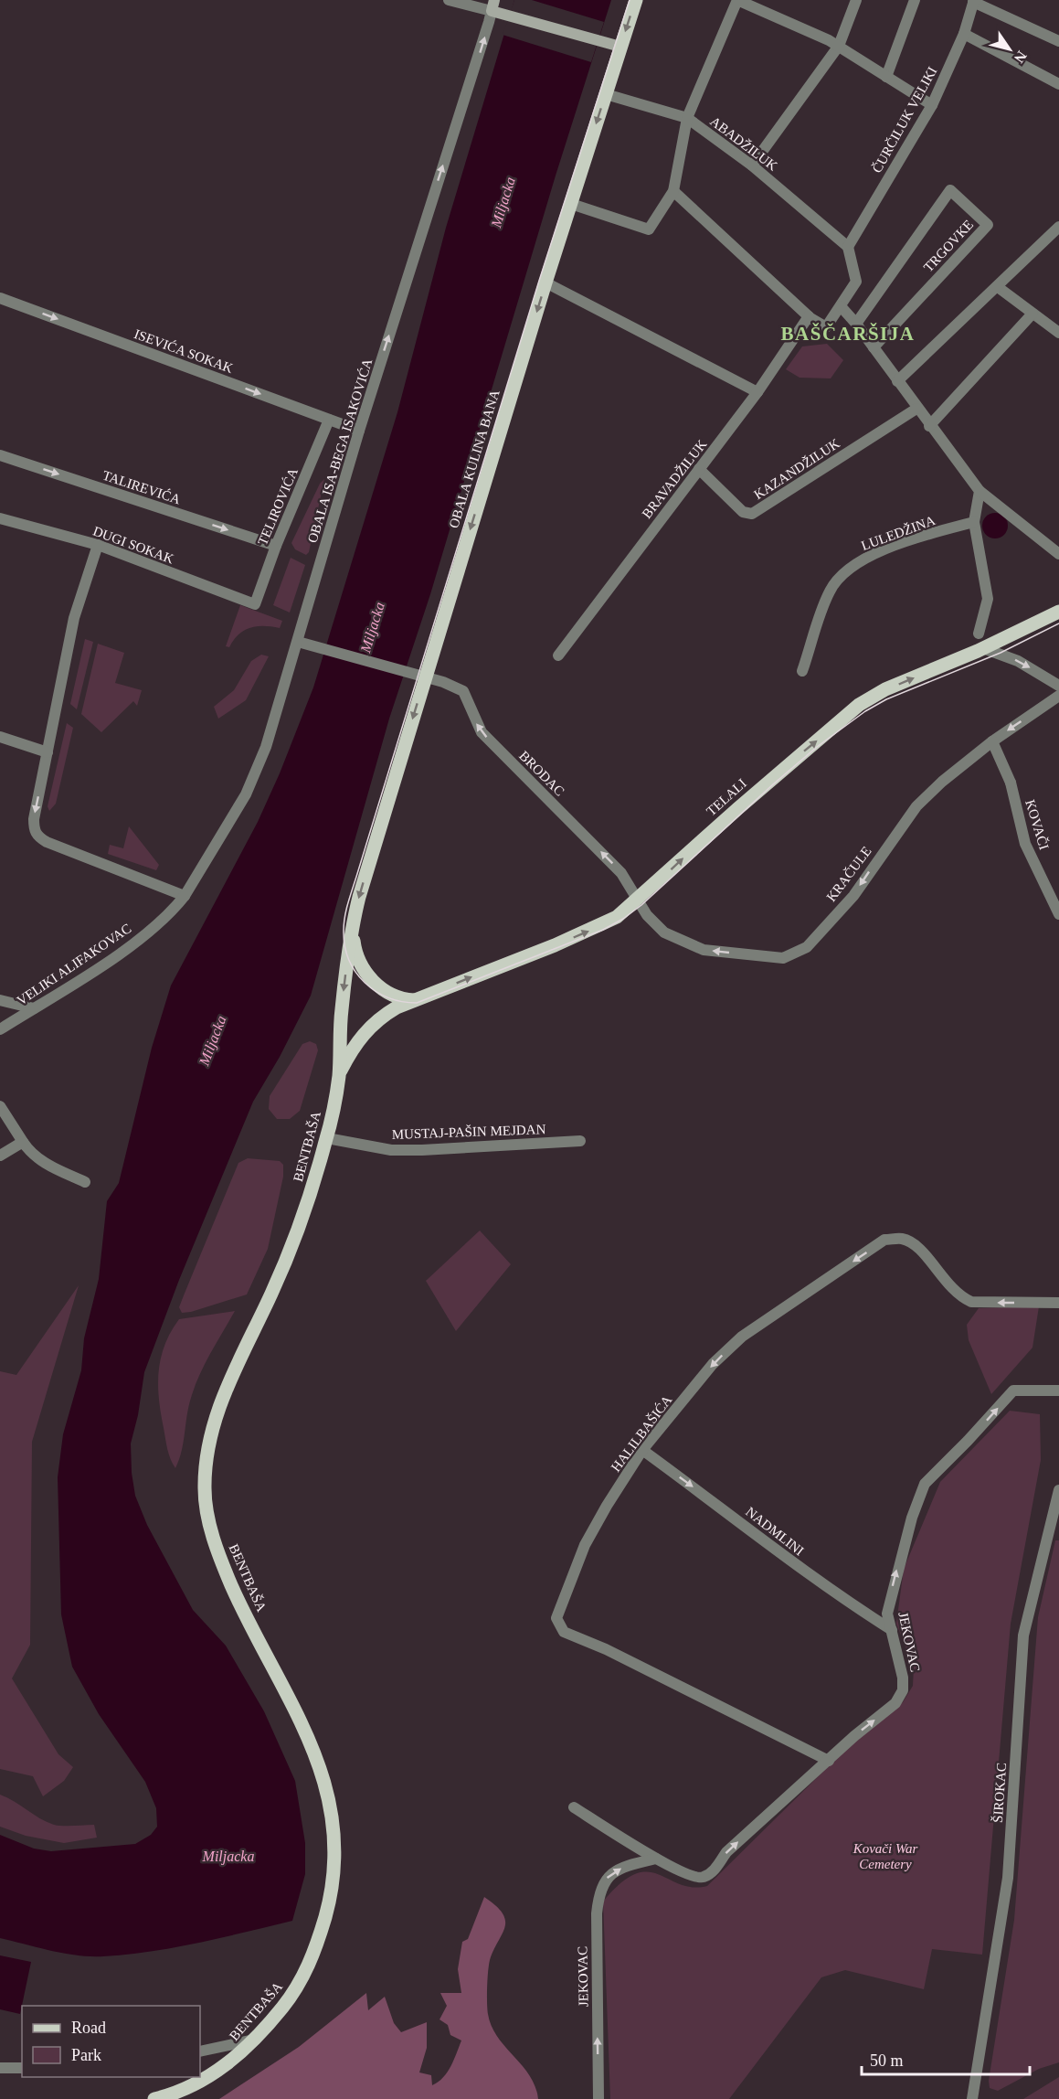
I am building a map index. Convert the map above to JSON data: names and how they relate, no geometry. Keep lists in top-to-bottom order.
{
  "streets": {
    "main road": ["OBALA KULINA BANA", "TELALI", "BENTBAŠA"],
    "street": [
      "ČURČILUK VELIKI",
      "ABADŽILUK",
      "TRGOVKE",
      "ISEVIĆA SOKAK",
      "OBALA ISA-BEGA ISAKOVIĆA",
      "KAZANDŽILUK",
      "BRAVADŽILUK",
      "TALIREVIĆA",
      "TELIROVIĆA",
      "LULEDŽINA",
      "DUGI SOKAK",
      "BRODAC",
      "KOVAČI",
      "KRAČULE",
      "VELIKI ALIFAKOVAC",
      "MUSTAJ-PAŠIN MEJDAN",
      "HALILBAŠIĆA",
      "NADMLINI",
      "JEKOVAC",
      "ŠIROKAC"
    ]
  },
  "crossings": [
    ["ČURČILUK VELIKI", "ABADŽILUK"],
    ["ABADŽILUK", "OBALA KULINA BANA"],
    ["ISEVIĆA SOKAK", "OBALA ISA-BEGA ISAKOVIĆA"],
    ["ISEVIĆA SOKAK", "TELIROVIĆA"],
    ["OBALA ISA-BEGA ISAKOVIĆA", "BRODAC"],
    ["OBALA ISA-BEGA ISAKOVIĆA", "VELIKI ALIFAKOVAC"],
    ["OBALA KULINA BANA", "BRODAC"],
    ["OBALA KULINA BANA", "BENTBAŠA"],
    ["KAZANDŽILUK", "BRAVADŽILUK"],
    ["TALIREVIĆA", "TELIROVIĆA"],
    ["TELIROVIĆA", "DUGI SOKAK"],
    ["BRODAC", "TELALI"],
    ["BRODAC", "KRAČULE"],
    ["TELALI", "KRAČULE"],
    ["TELALI", "BENTBAŠA"],
    ["KOVAČI", "KRAČULE"],
    ["MUSTAJ-PAŠIN MEJDAN", "BENTBAŠA"],
    ["HALILBAŠIĆA", "NADMLINI"],
    ["HALILBAŠIĆA", "JEKOVAC"],
    ["NADMLINI", "JEKOVAC"]
  ],
  "one_way": [
    "ISEVIĆA SOKAK",
    "OBALA ISA-BEGA ISAKOVIĆA",
    "OBALA KULINA BANA",
    "TALIREVIĆA",
    "BRODAC",
    "TELALI",
    "KRAČULE",
    "HALILBAŠIĆA",
    "NADMLINI",
    "JEKOVAC"
  ],
  "districts": ["BAŠČARŠIJA"],
  "water": ["Miljacka"],
  "parks": ["Kovači War Cemetery"],
  "legend": ["Road", "Park"],
  "scale_bar": "50 m",
  "north": "bottom right"
}
